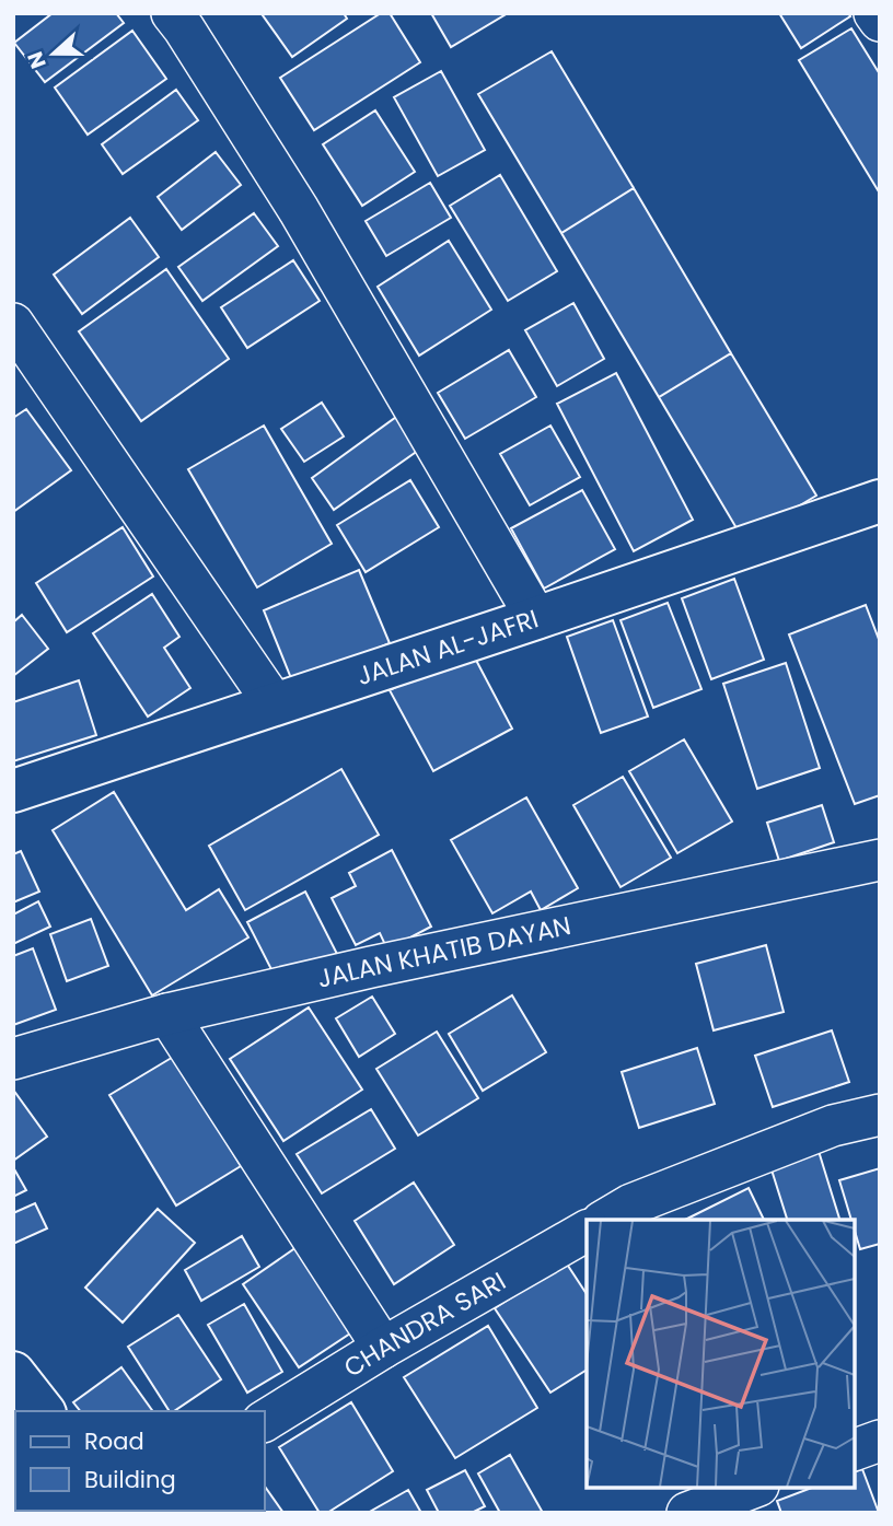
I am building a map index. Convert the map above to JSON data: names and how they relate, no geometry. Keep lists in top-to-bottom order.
{
  "streets": {
    "street": ["JALAN AL-JAFRI", "JALAN KHATIB DAYAN", "CHANDRA SARI"]
  },
  "legend": ["Road", "Building"],
  "north": "left"
}
